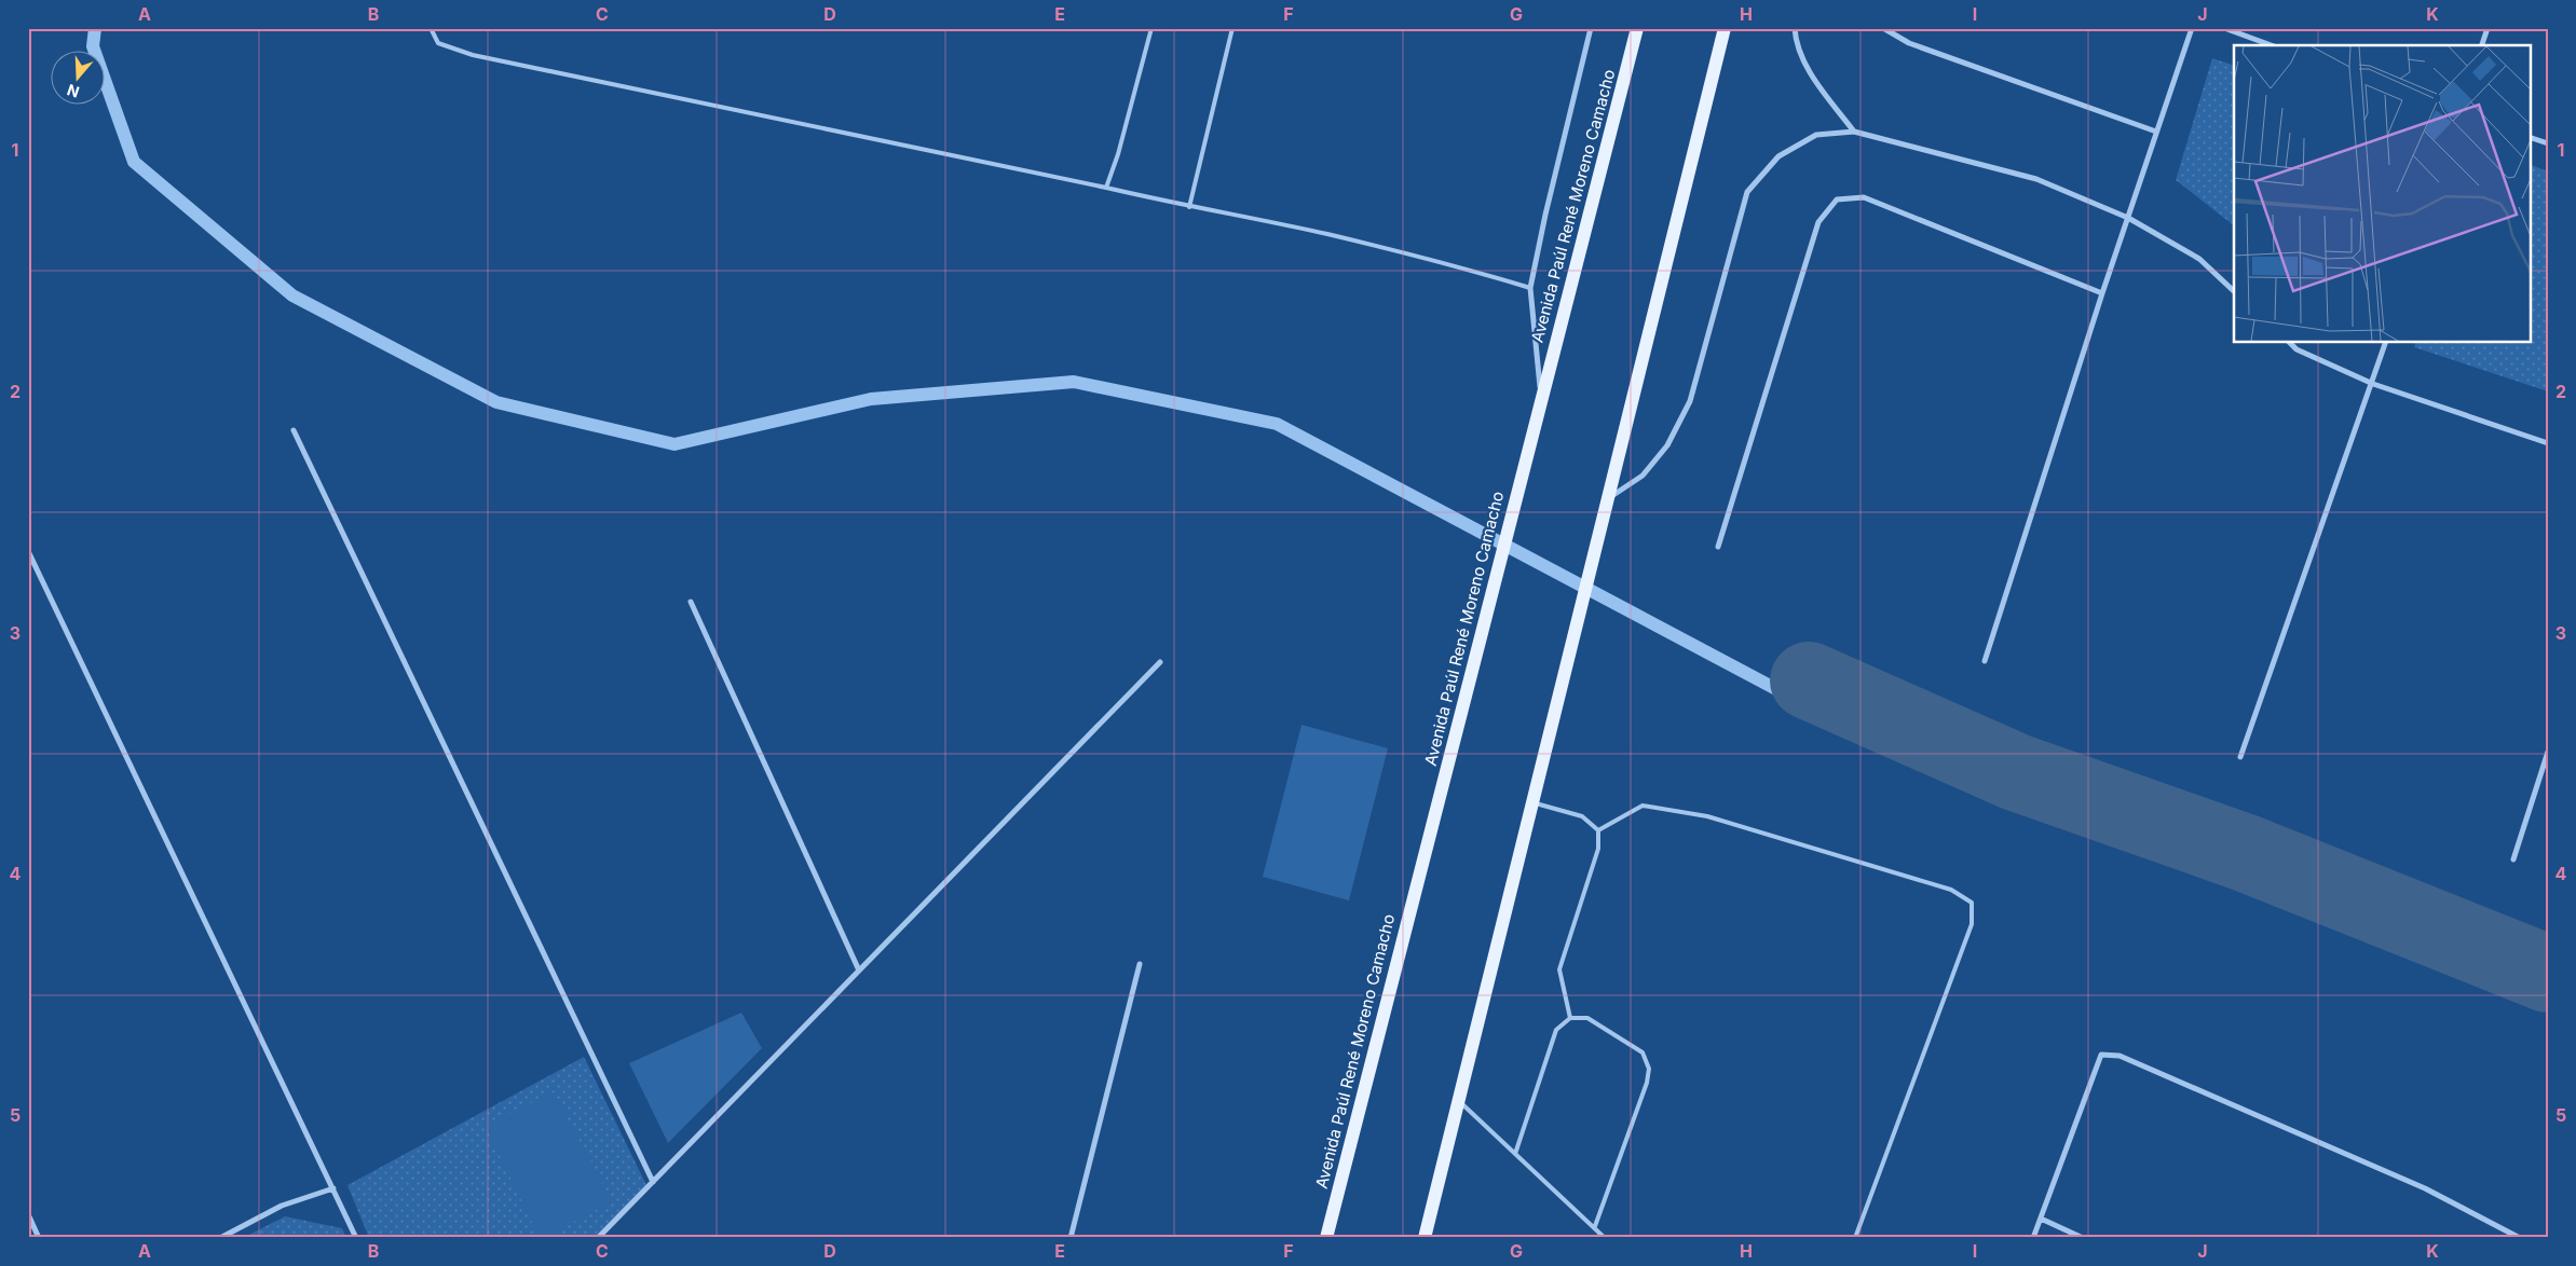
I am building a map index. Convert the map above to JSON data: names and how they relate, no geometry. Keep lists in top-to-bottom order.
{
  "streets": {
    "main road": ["Avenida Paúl René Moreno Camacho"]
  },
  "north": "bottom",
  "grid": {
    "columns": [
      "A",
      "B",
      "C",
      "D",
      "E",
      "F",
      "G",
      "H",
      "I",
      "J",
      "K"
    ],
    "rows": [
      "1",
      "2",
      "3",
      "4",
      "5"
    ]
  }
}
